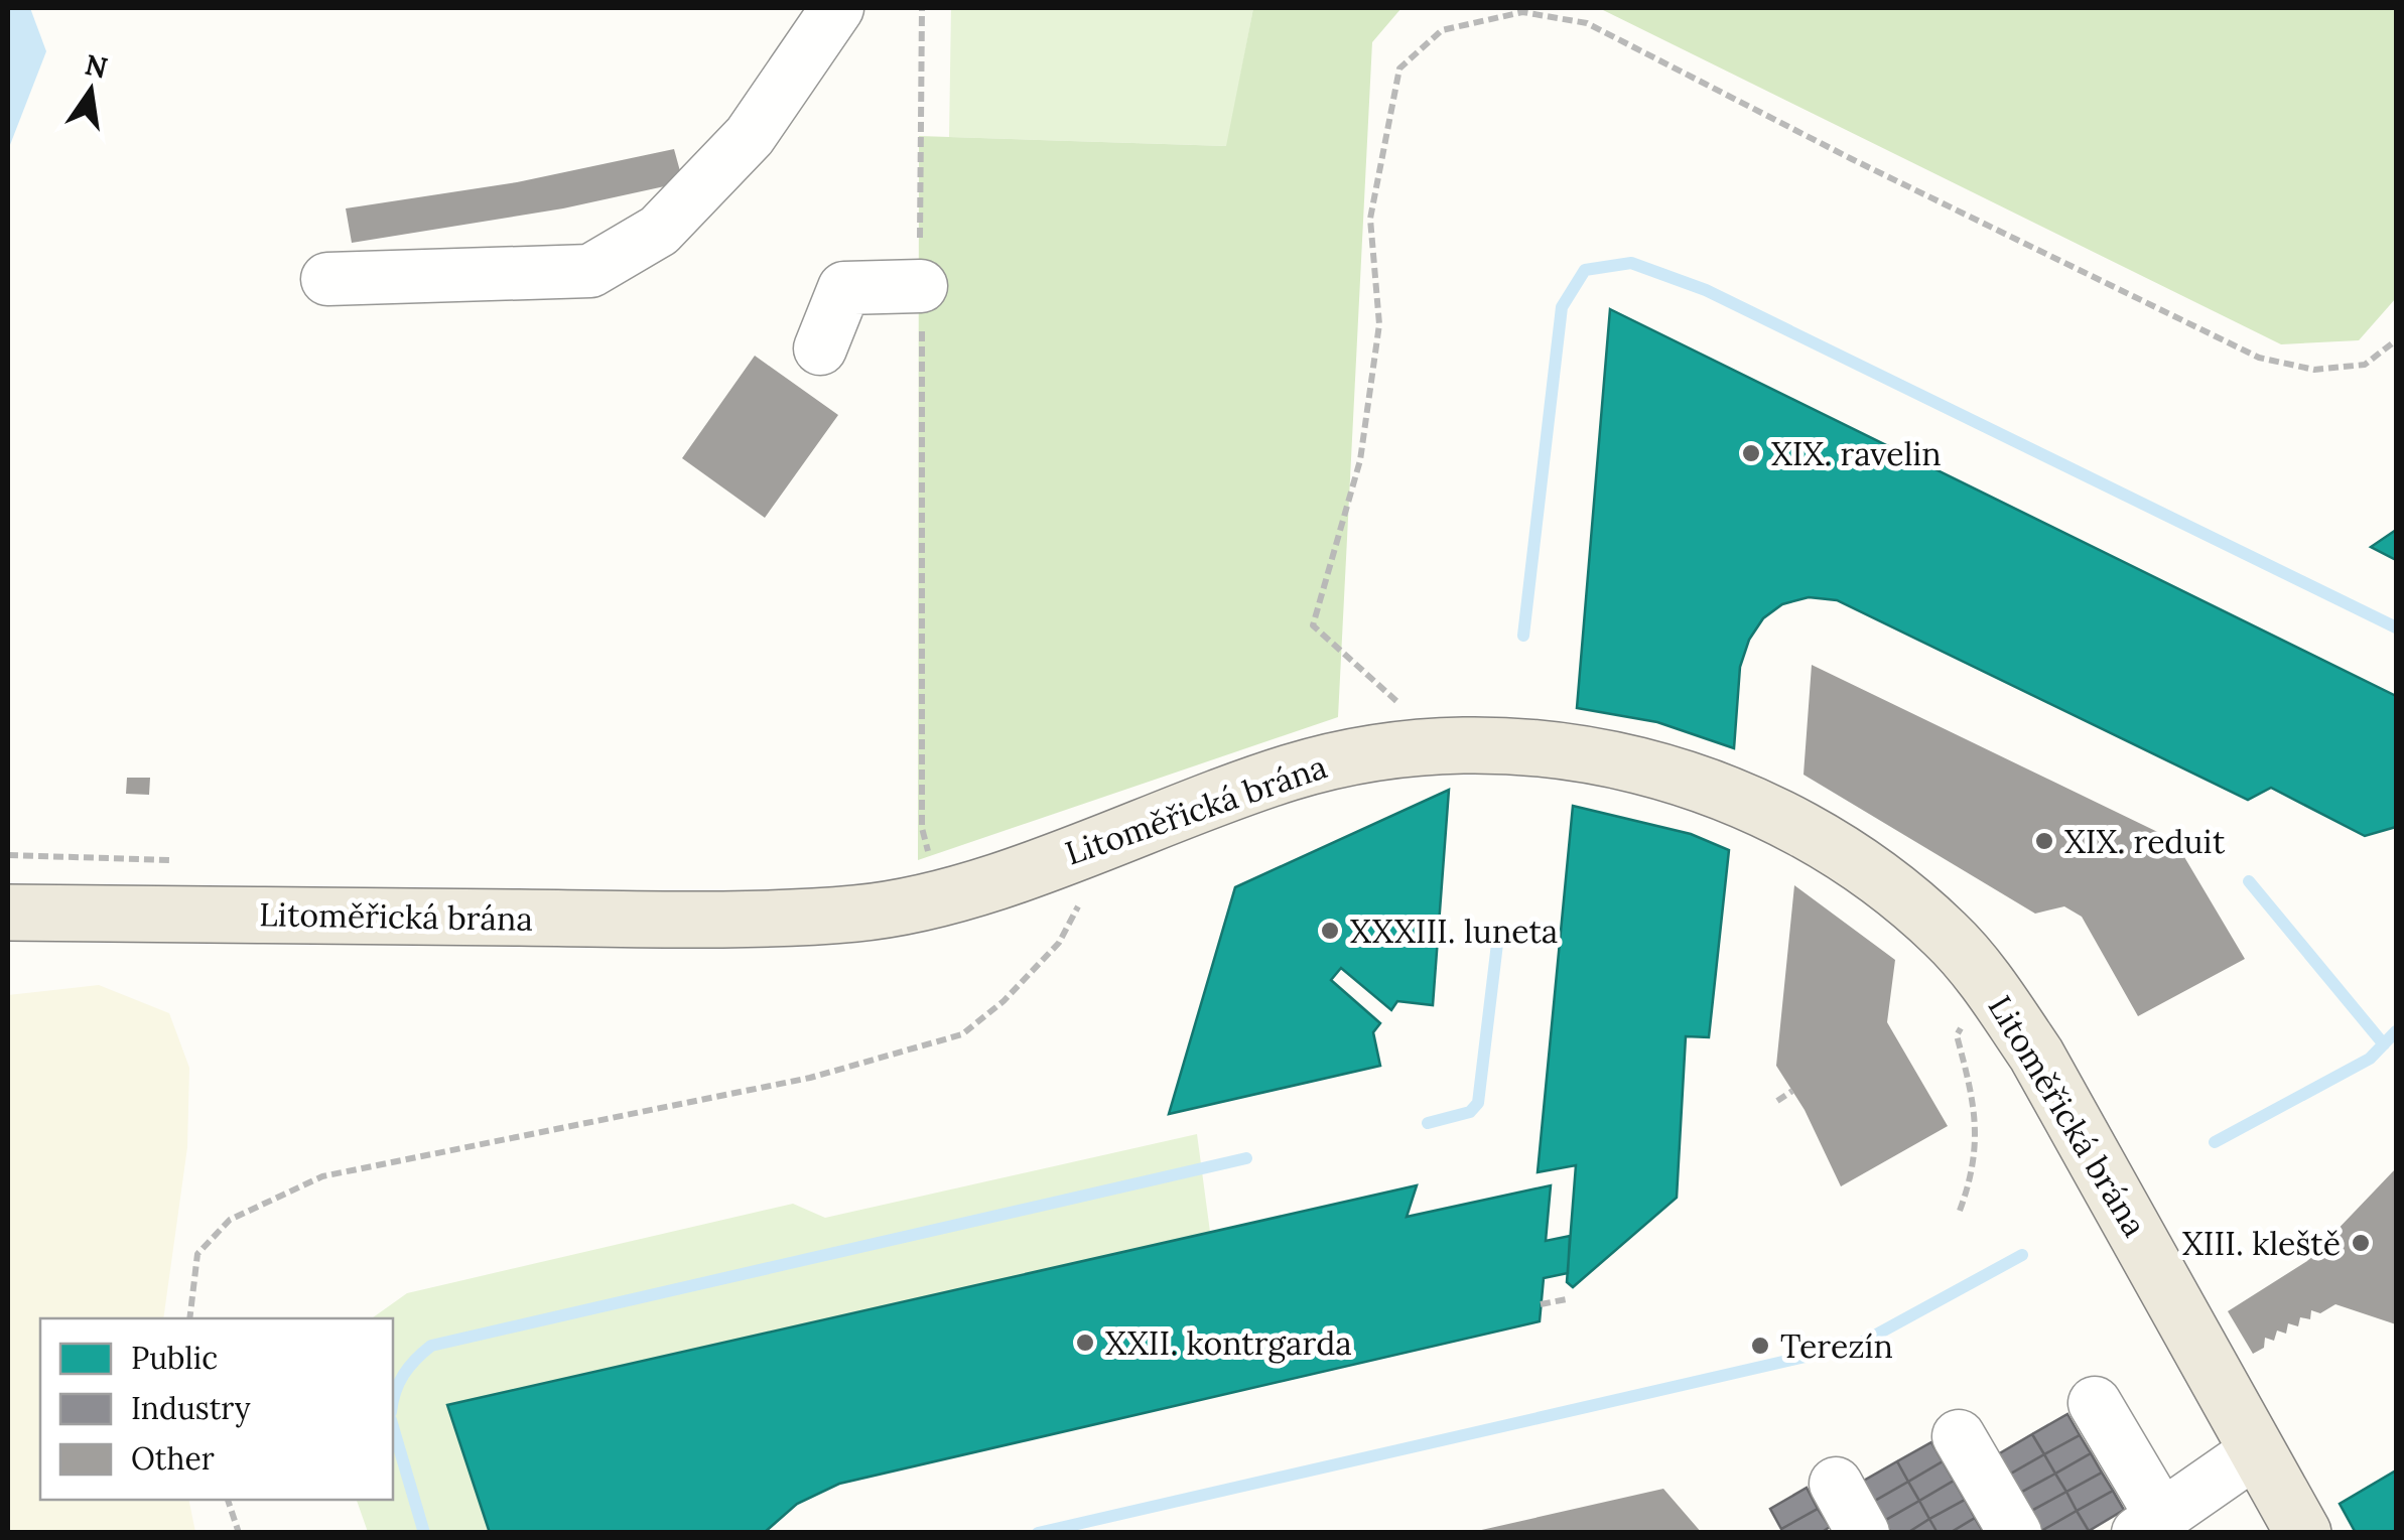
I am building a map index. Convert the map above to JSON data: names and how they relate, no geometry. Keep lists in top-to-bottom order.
{
  "streets": {
    "main road": ["Litoměřická brána"]
  },
  "places": [
    "XIX. ravelin",
    "XIX. reduit",
    "XXXIII. luneta",
    "XIII. kleště",
    "XXII. kontrgarda",
    "Terezín"
  ],
  "legend": ["Public", "Industry", "Other"],
  "north": "top"
}
